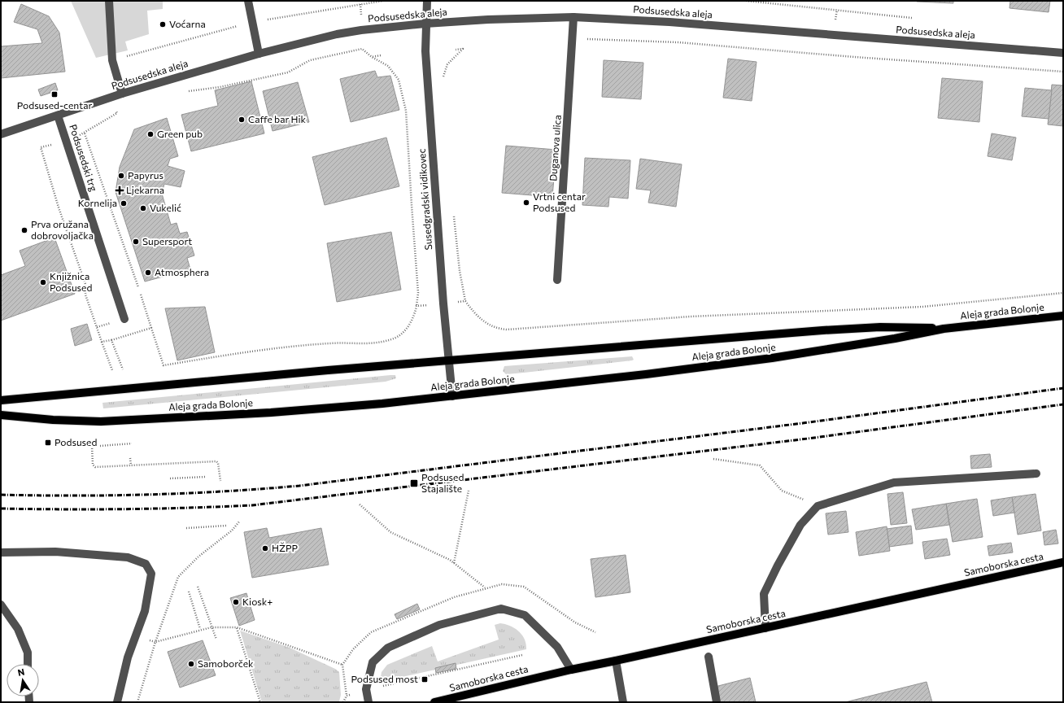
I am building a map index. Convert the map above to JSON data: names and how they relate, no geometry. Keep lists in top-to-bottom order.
{
  "streets": {
    "main road": ["Aleja grada Bolonje", "Samoborska cesta"],
    "street": [
      "Podsusedska aleja",
      "Duganova ulica",
      "Podsusedski trg",
      "Susedgradski vidikovec"
    ]
  },
  "crossings": [
    ["Podsusedska aleja", "Duganova ulica"],
    ["Podsusedska aleja", "Podsusedski trg"],
    ["Podsusedska aleja", "Susedgradski vidikovec"],
    ["Susedgradski vidikovec", "Aleja grada Bolonje"]
  ],
  "places": {
    "other": [
      "Voćarna",
      "Caffe bar Hik",
      "Green pub",
      "Papyrus",
      "Vrtni centar Podsused",
      "Kornelija",
      "Vukelić",
      "Prva oružana dobrovoljačka",
      "Supersport",
      "Atmosphera",
      "Knjižnica Podsused",
      "HŽPP",
      "Kiosk+",
      "Samoborček"
    ],
    "transit": [
      "Podsused-centar",
      "Podsused",
      "Podsused Stajalište",
      "Podsused most"
    ],
    "health": ["Ljekarna"]
  },
  "north": "top"
}
